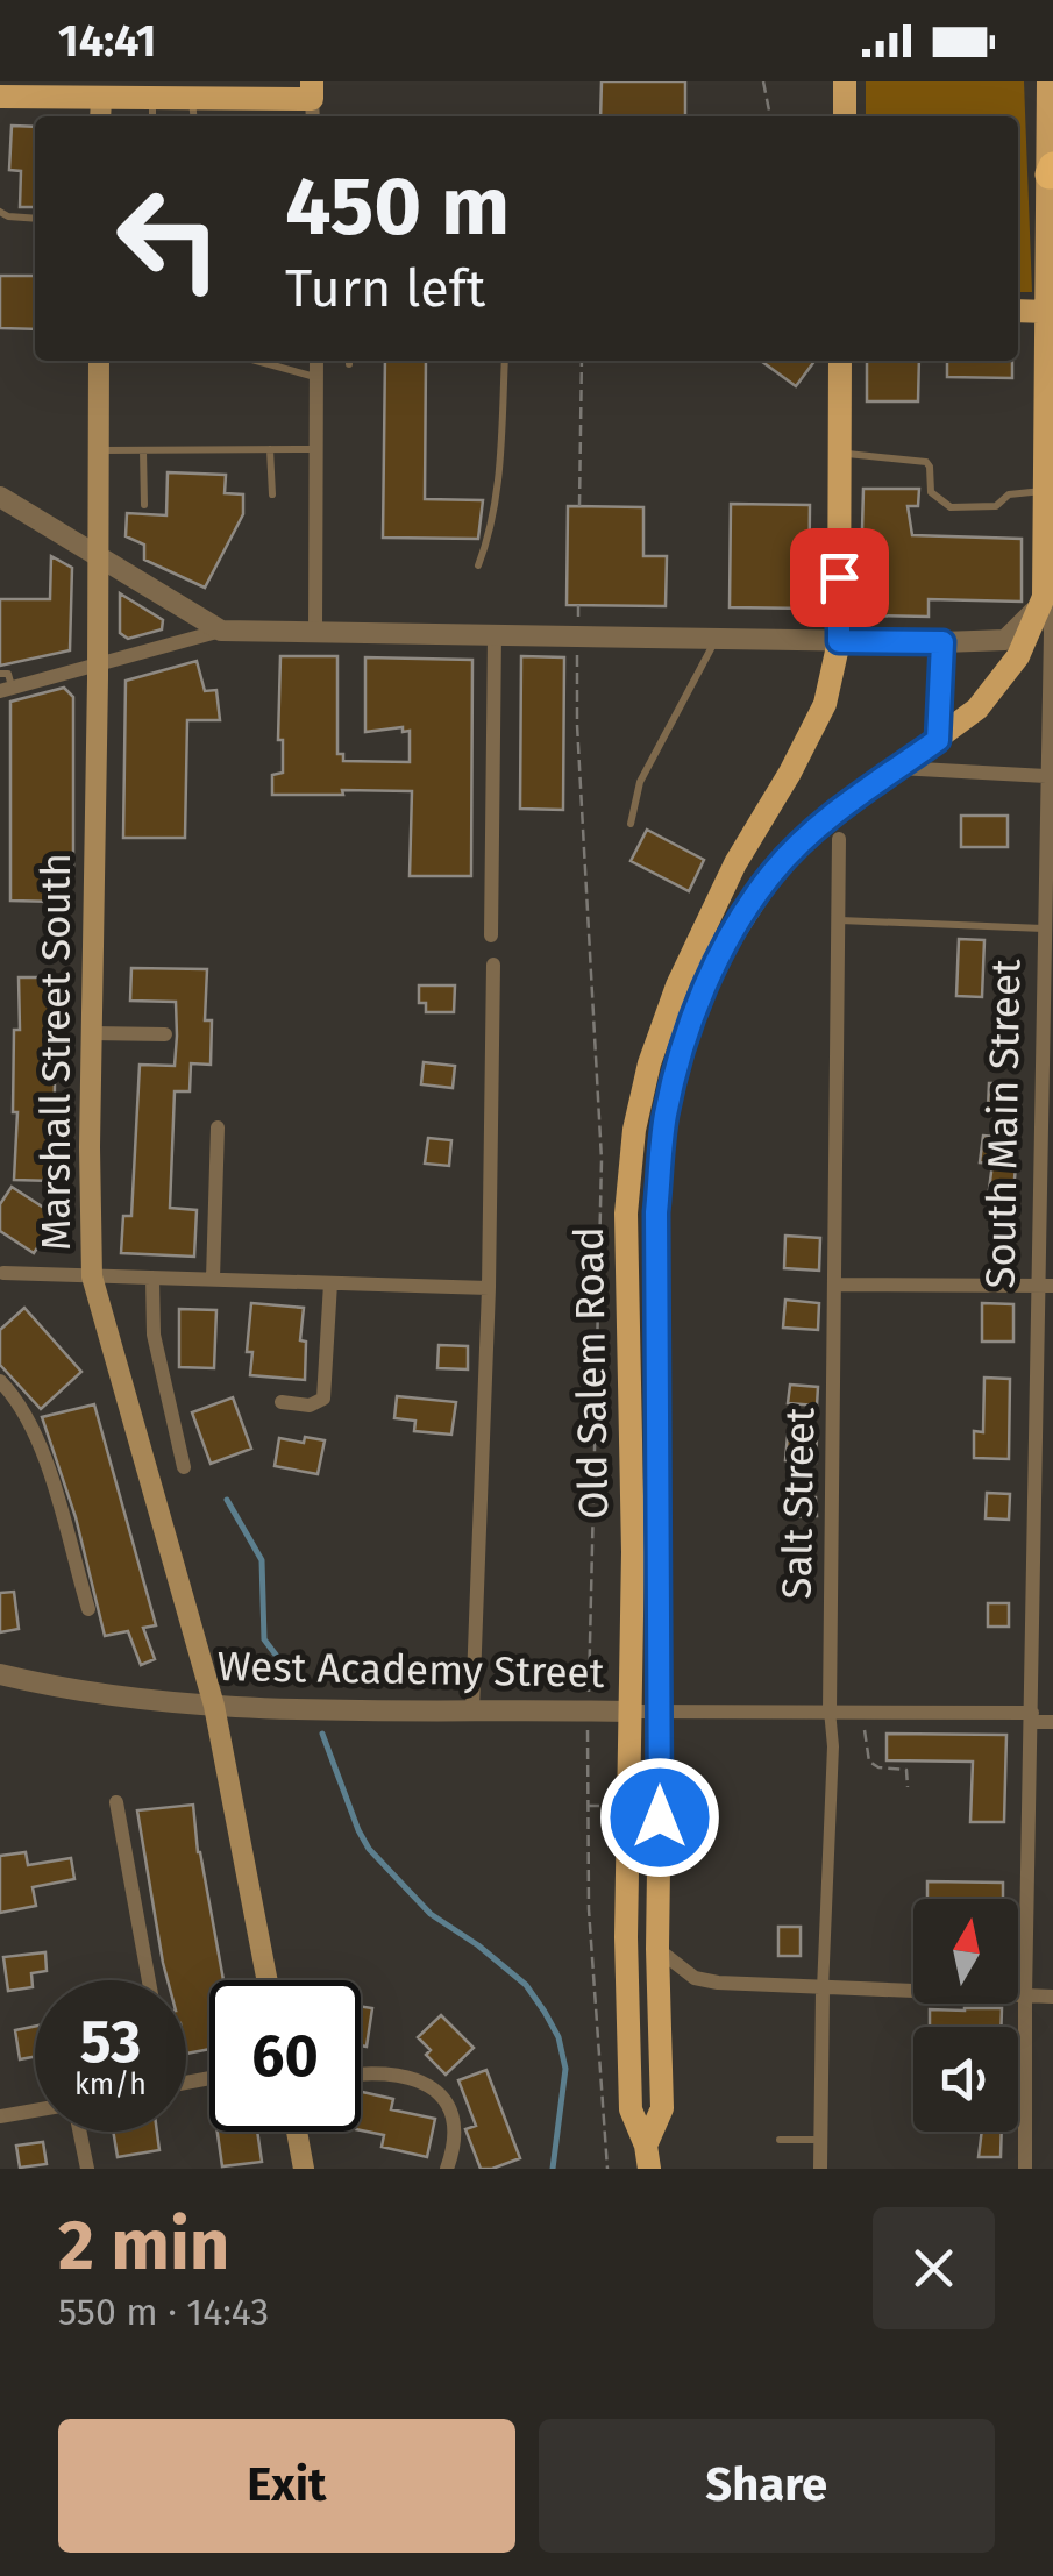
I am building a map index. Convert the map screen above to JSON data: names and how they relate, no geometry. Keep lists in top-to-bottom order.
{
  "streets": {
    "main road": ["Marshall Street South", "South Main Street", "Old Salem Road"],
    "street": ["Salt Street", "West Academy Street"]
  },
  "crossings": [
    ["Marshall Street South", "West Academy Street"],
    ["South Main Street", "Old Salem Road"],
    ["South Main Street", "West Academy Street"],
    ["Old Salem Road", "West Academy Street"],
    ["Salt Street", "West Academy Street"]
  ],
  "north": "top",
  "page": {
    "status": "14:41",
    "turn": ["450 m", "Turn left"],
    "speed": "53 km/h",
    "limit": "60",
    "heading": ["2 min", "550 m · 14:43"],
    "buttons": ["Exit", "Share"]
  }
}
